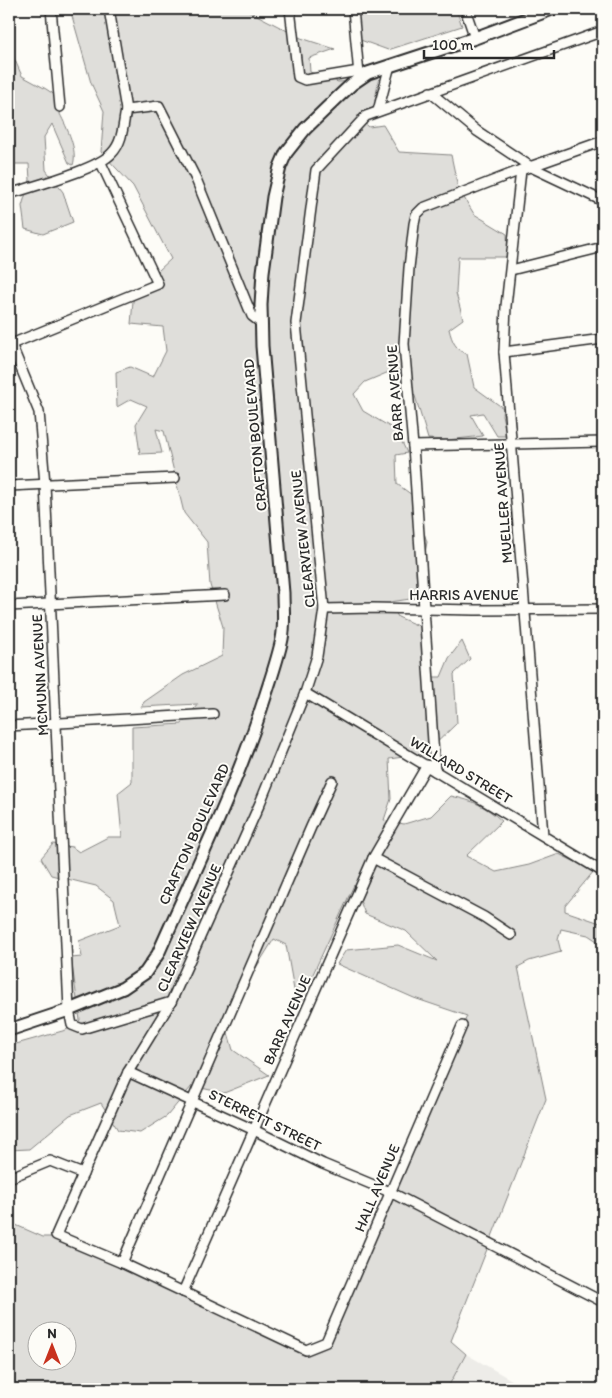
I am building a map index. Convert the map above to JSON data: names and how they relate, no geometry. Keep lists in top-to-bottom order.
{
  "streets": {
    "main road": ["CRAFTON BOULEVARD"],
    "street": [
      "BARR AVENUE",
      "MUELLER AVENUE",
      "CLEARVIEW AVENUE",
      "HARRIS AVENUE",
      "MCMUNN AVENUE",
      "WILLARD STREET",
      "STERRETT STREET",
      "HALL AVENUE"
    ]
  },
  "crossings": [
    ["BARR AVENUE", "MUELLER AVENUE"],
    ["BARR AVENUE", "HARRIS AVENUE"],
    ["BARR AVENUE", "WILLARD STREET"],
    ["BARR AVENUE", "STERRETT STREET"],
    ["BARR AVENUE", "HALL AVENUE"],
    ["CRAFTON BOULEVARD", "MCMUNN AVENUE"],
    ["MUELLER AVENUE", "HARRIS AVENUE"],
    ["MUELLER AVENUE", "WILLARD STREET"],
    ["CLEARVIEW AVENUE", "HARRIS AVENUE"],
    ["CLEARVIEW AVENUE", "WILLARD STREET"],
    ["CLEARVIEW AVENUE", "STERRETT STREET"],
    ["STERRETT STREET", "HALL AVENUE"]
  ],
  "scale_bar": "100 m",
  "north": "top"
}
